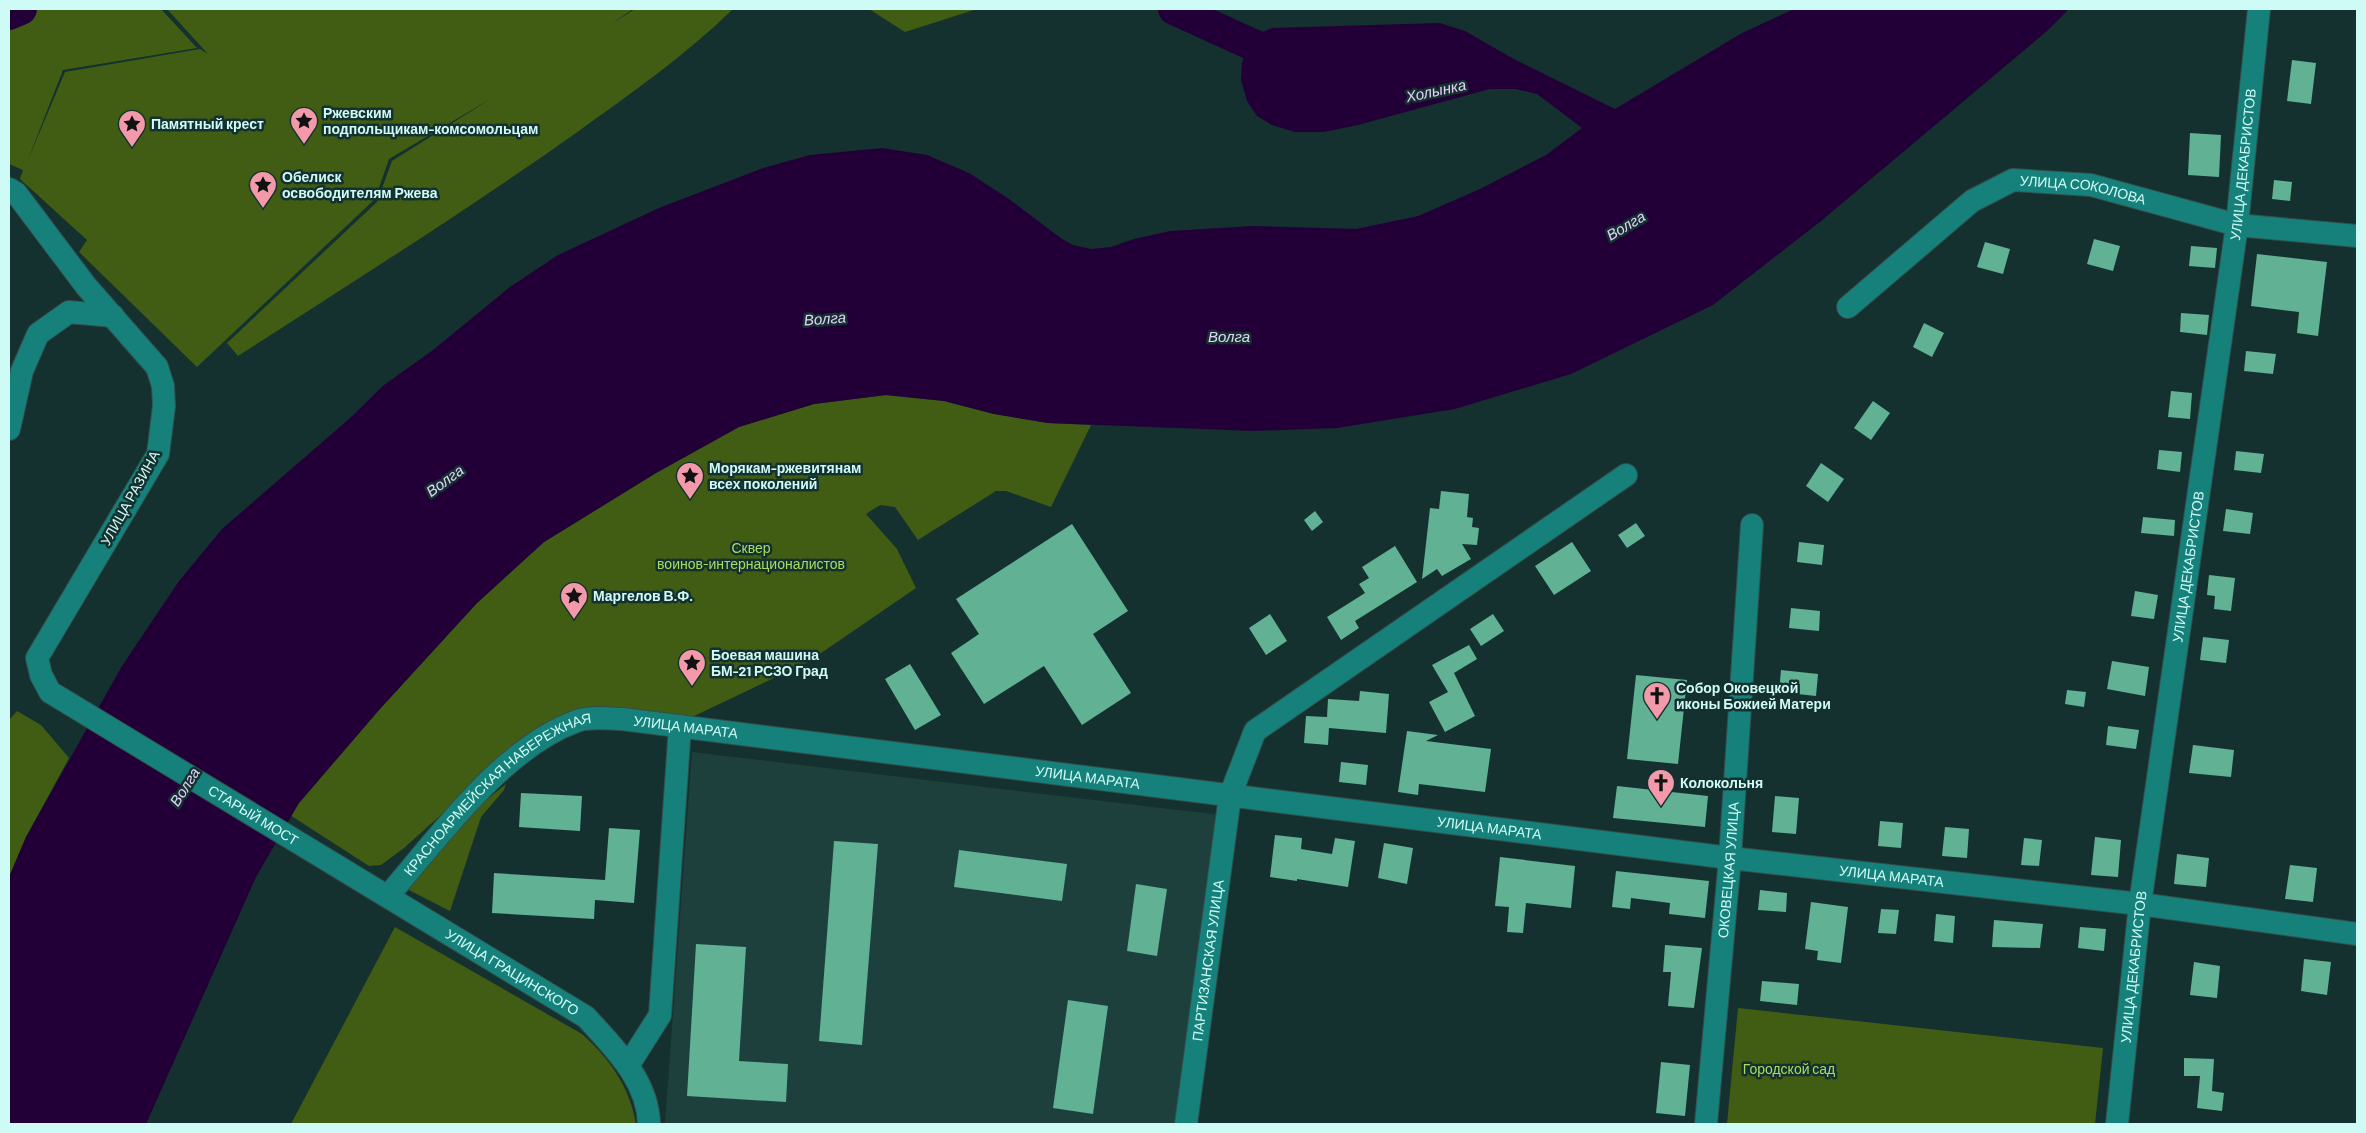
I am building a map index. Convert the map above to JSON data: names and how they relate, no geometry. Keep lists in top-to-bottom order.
{
  "streets": {
    "street": [
      "УЛИЦА ДЕКАБРИСТОВ",
      "УЛИЦА СОКОЛОВА",
      "УЛИЦА РАЗИНА",
      "УЛИЦА МАРАТА",
      "КРАСНОАРМЕЙСКАЯ НАБЕРЕЖНАЯ",
      "СТАРЫЙ МОСТ",
      "ОКОВЕЦКАЯ УЛИЦА",
      "ПАРТИЗАНСКАЯ УЛИЦА",
      "УЛИЦА ГРАЦИНСКОГО"
    ]
  },
  "crossings": [
    ["УЛИЦА ДЕКАБРИСТОВ", "УЛИЦА СОКОЛОВА"],
    ["УЛИЦА ДЕКАБРИСТОВ", "УЛИЦА МАРАТА"],
    ["УЛИЦА РАЗИНА", "СТАРЫЙ МОСТ"],
    ["УЛИЦА МАРАТА", "КРАСНОАРМЕЙСКАЯ НАБЕРЕЖНАЯ"],
    ["УЛИЦА МАРАТА", "ОКОВЕЦКАЯ УЛИЦА"],
    ["УЛИЦА МАРАТА", "ПАРТИЗАНСКАЯ УЛИЦА"],
    ["КРАСНОАРМЕЙСКАЯ НАБЕРЕЖНАЯ", "УЛИЦА ГРАЦИНСКОГО"],
    ["СТАРЫЙ МОСТ", "УЛИЦА ГРАЦИНСКОГО"]
  ],
  "water": ["Холынка", "Волга"],
  "parks": ["Сквер воинов-интернационалистов", "Городской сад"],
  "places": {
    "place": [
      "Ржевским подпольщикам-комсомольцам",
      "Памятный крест",
      "Обелиск освободителям Ржева",
      "Морякам-ржевитянам всех поколений",
      "Маргелов В.Ф.",
      "Боевая машина БМ-21 РСЗО Град"
    ],
    "church": ["Собор Оковецкой иконы Божией Матери", "Колокольня"]
  }
}
